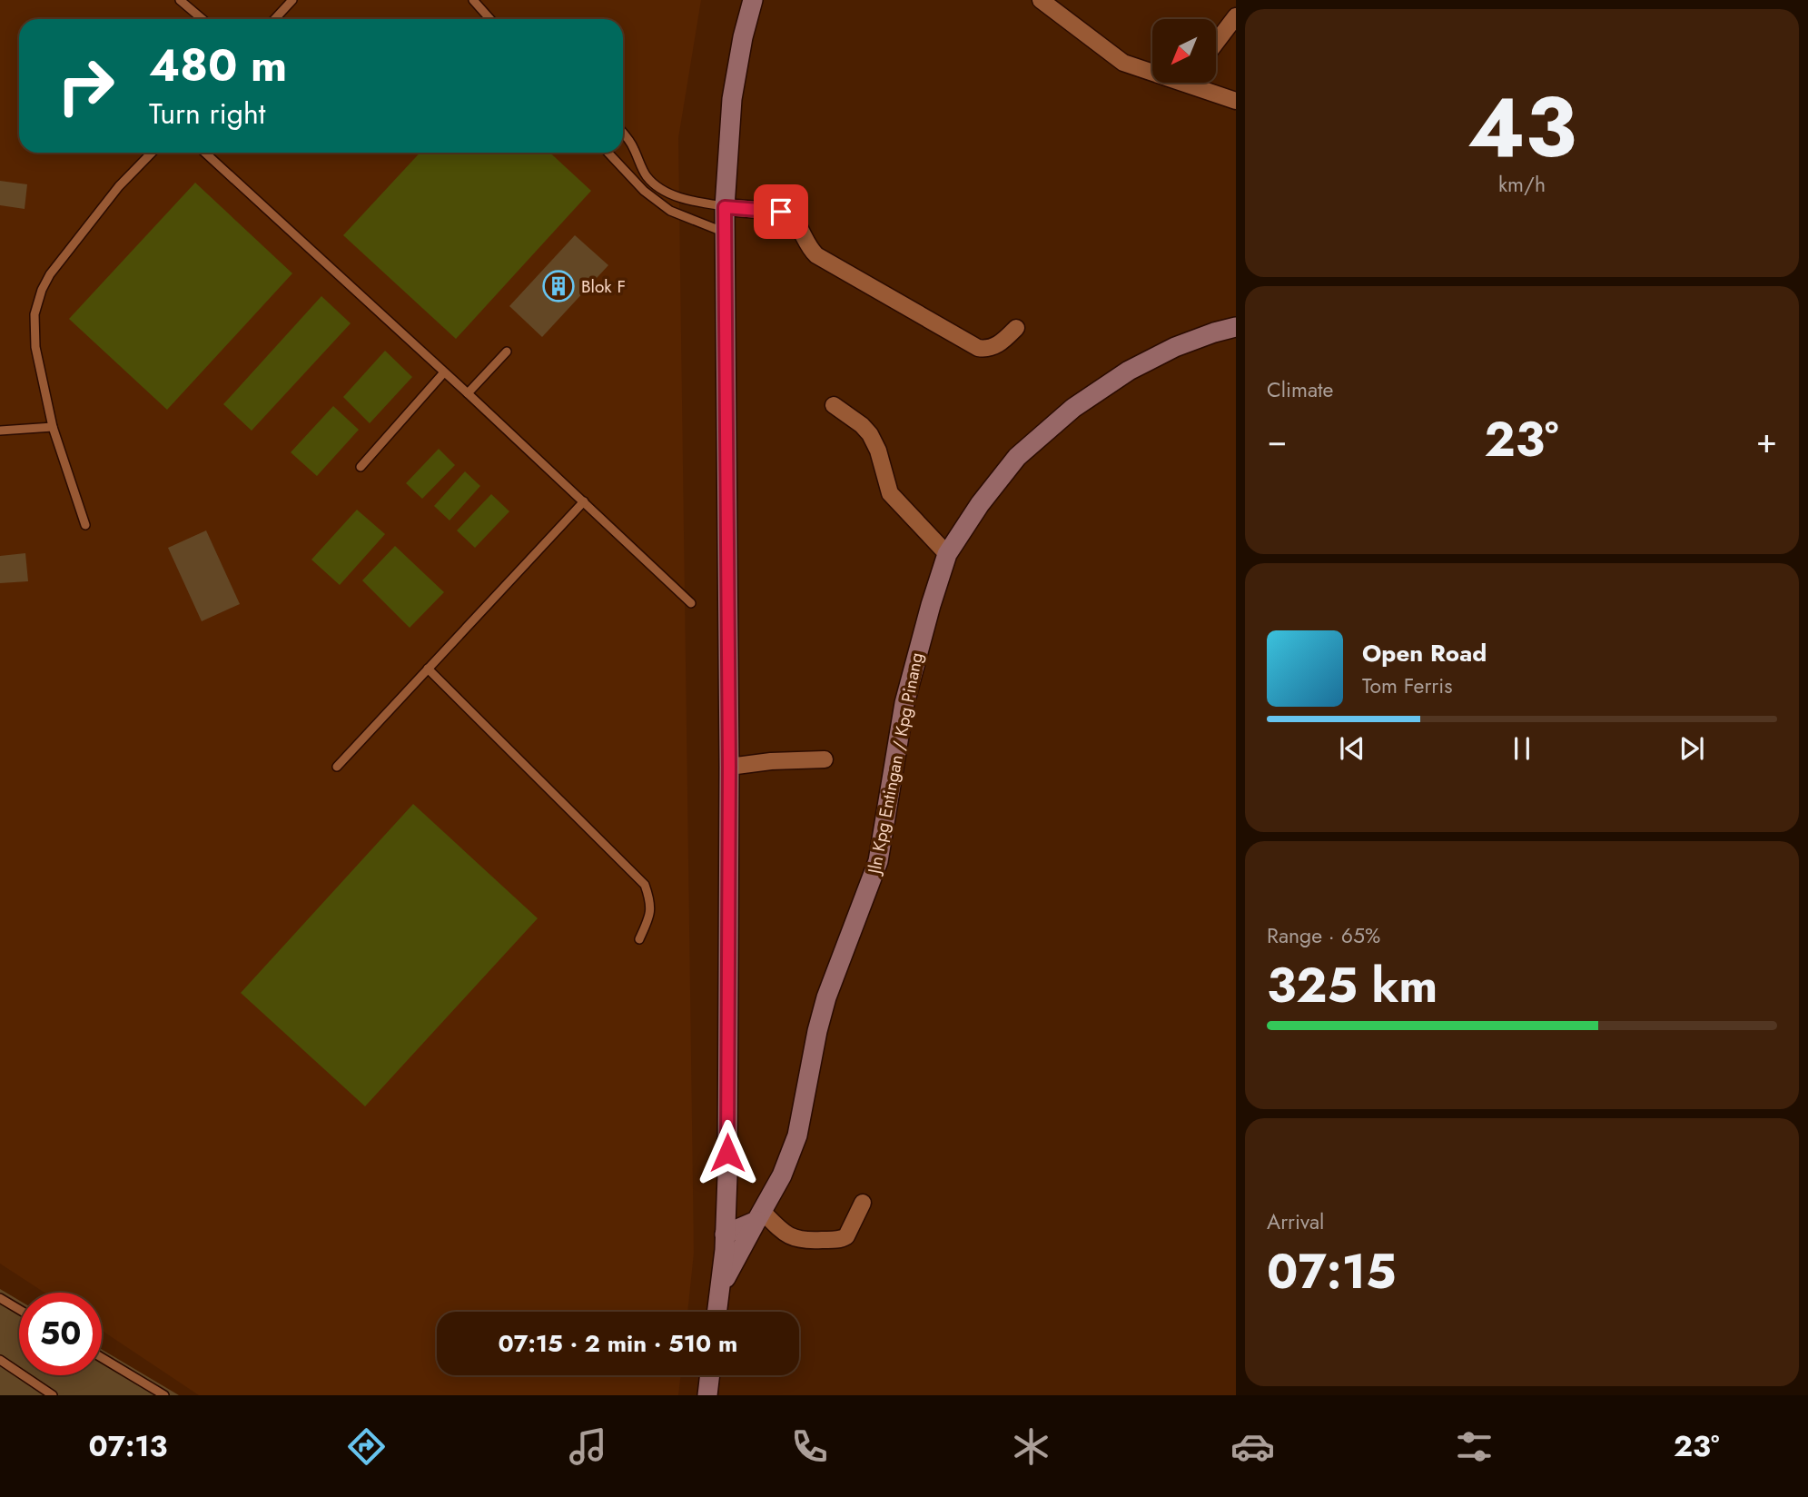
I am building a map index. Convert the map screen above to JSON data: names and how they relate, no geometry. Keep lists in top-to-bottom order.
{
  "streets": {
    "main road": ["Jln Kpg Entingan / Kpg Pinang"]
  },
  "places": {
    "building": ["Blok F"]
  },
  "north": "bottom left",
  "page": {
    "tile": [
      ["43", "km/h"],
      "Climate",
      ["Range · 65%", "325 km"],
      ["Arrival", "07:15"]
    ],
    "turn": ["480 m", "Turn right"],
    "heat": ["−", "23°", "+"],
    "song": ["Open Road", "Tom Ferris"],
    "limit": "50",
    "trip": "07:15 · 2 min · 510 m",
    "tabs": ["07:13", "23°"]
  }
}
